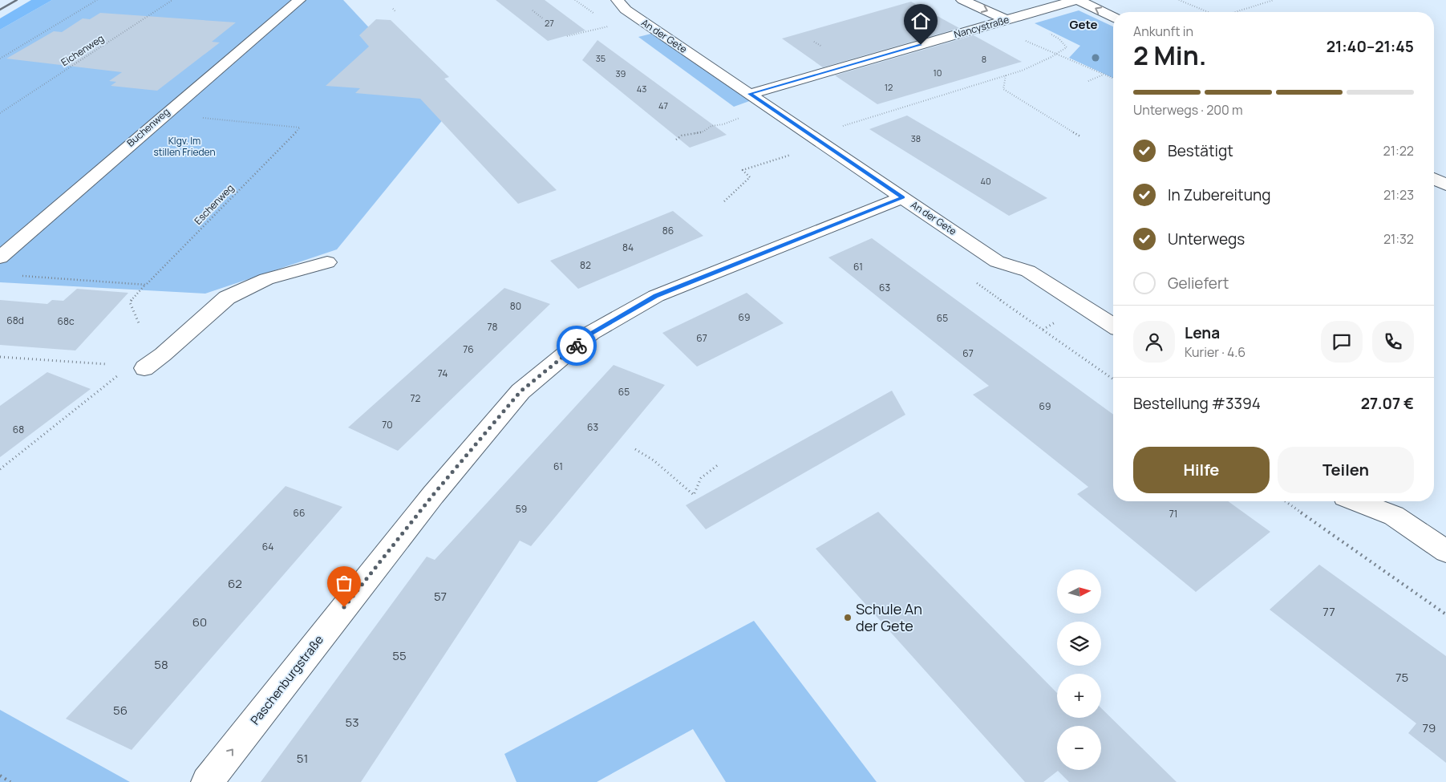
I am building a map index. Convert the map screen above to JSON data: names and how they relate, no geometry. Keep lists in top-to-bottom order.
{
  "streets": {
    "street": [
      "Nancystraße",
      "An der Gete",
      "Buchenweg",
      "Paschenburgstraße"
    ],
    "path": ["Eichenweg", "Eschenweg"]
  },
  "crossings": [
    ["Nancystraße", "An der Gete"],
    ["An der Gete", "Paschenburgstraße"],
    ["Buchenweg", "Eschenweg"]
  ],
  "one_way": ["Paschenburgstraße"],
  "districts": ["Gete"],
  "parks": ["Klgv. Im stillen Frieden"],
  "places": ["Schule An der Gete"],
  "house_numbers": [
    "27",
    "35",
    "8",
    "10",
    "39",
    "12",
    "43",
    "47",
    "38",
    "40",
    "86",
    "84",
    "82",
    "61",
    "63",
    "80",
    "69",
    "65",
    "68d",
    "68c",
    "78",
    "67",
    "76",
    "67",
    "74",
    "65",
    "72",
    "69",
    "70",
    "63",
    "68",
    "61",
    "59",
    "66",
    "71",
    "64",
    "62",
    "57",
    "77",
    "60",
    "55",
    "58",
    "75",
    "56",
    "53",
    "79",
    "51"
  ],
  "north": "right",
  "page": {
    "heading": ["2 Min.", "Ankunft in", "21:40–21:45"],
    "panel": [
      "Lena",
      "Kurier · 4.6",
      "Bestellung #3394",
      "27.07 €"
    ],
    "bar": "Unterwegs · 200 m",
    "list": [
      ["Bestätigt", "21:22"],
      ["In Zubereitung", "21:23"],
      ["Unterwegs", "21:32"],
      "Geliefert"
    ],
    "buttons": ["Hilfe", "Teilen"],
    "map_buttons": ["+", "−"]
  }
}
